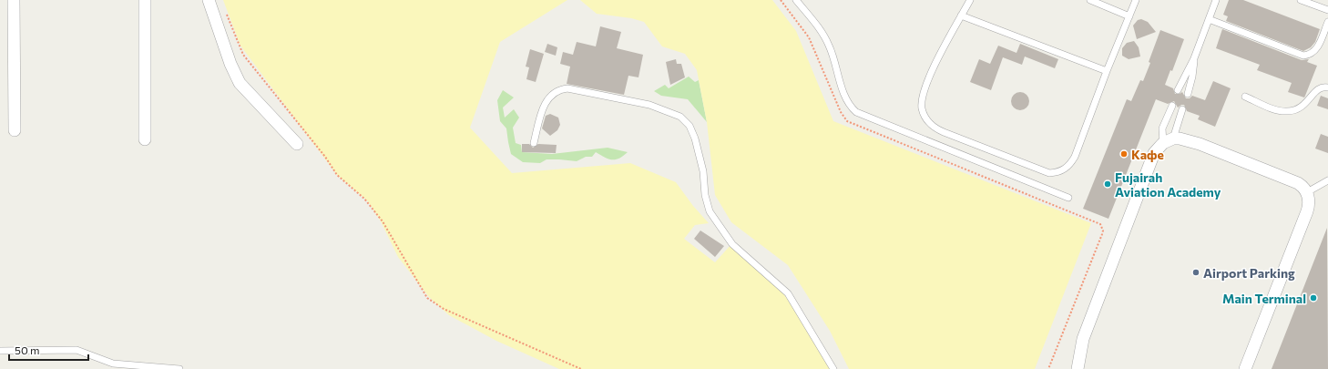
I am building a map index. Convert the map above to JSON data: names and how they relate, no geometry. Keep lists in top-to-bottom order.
{
  "places": [
    "Кафе",
    "Fujairah Aviation Academy",
    "Airport Parking",
    "Main Terminal"
  ],
  "scale_bar": "50 m"
}
